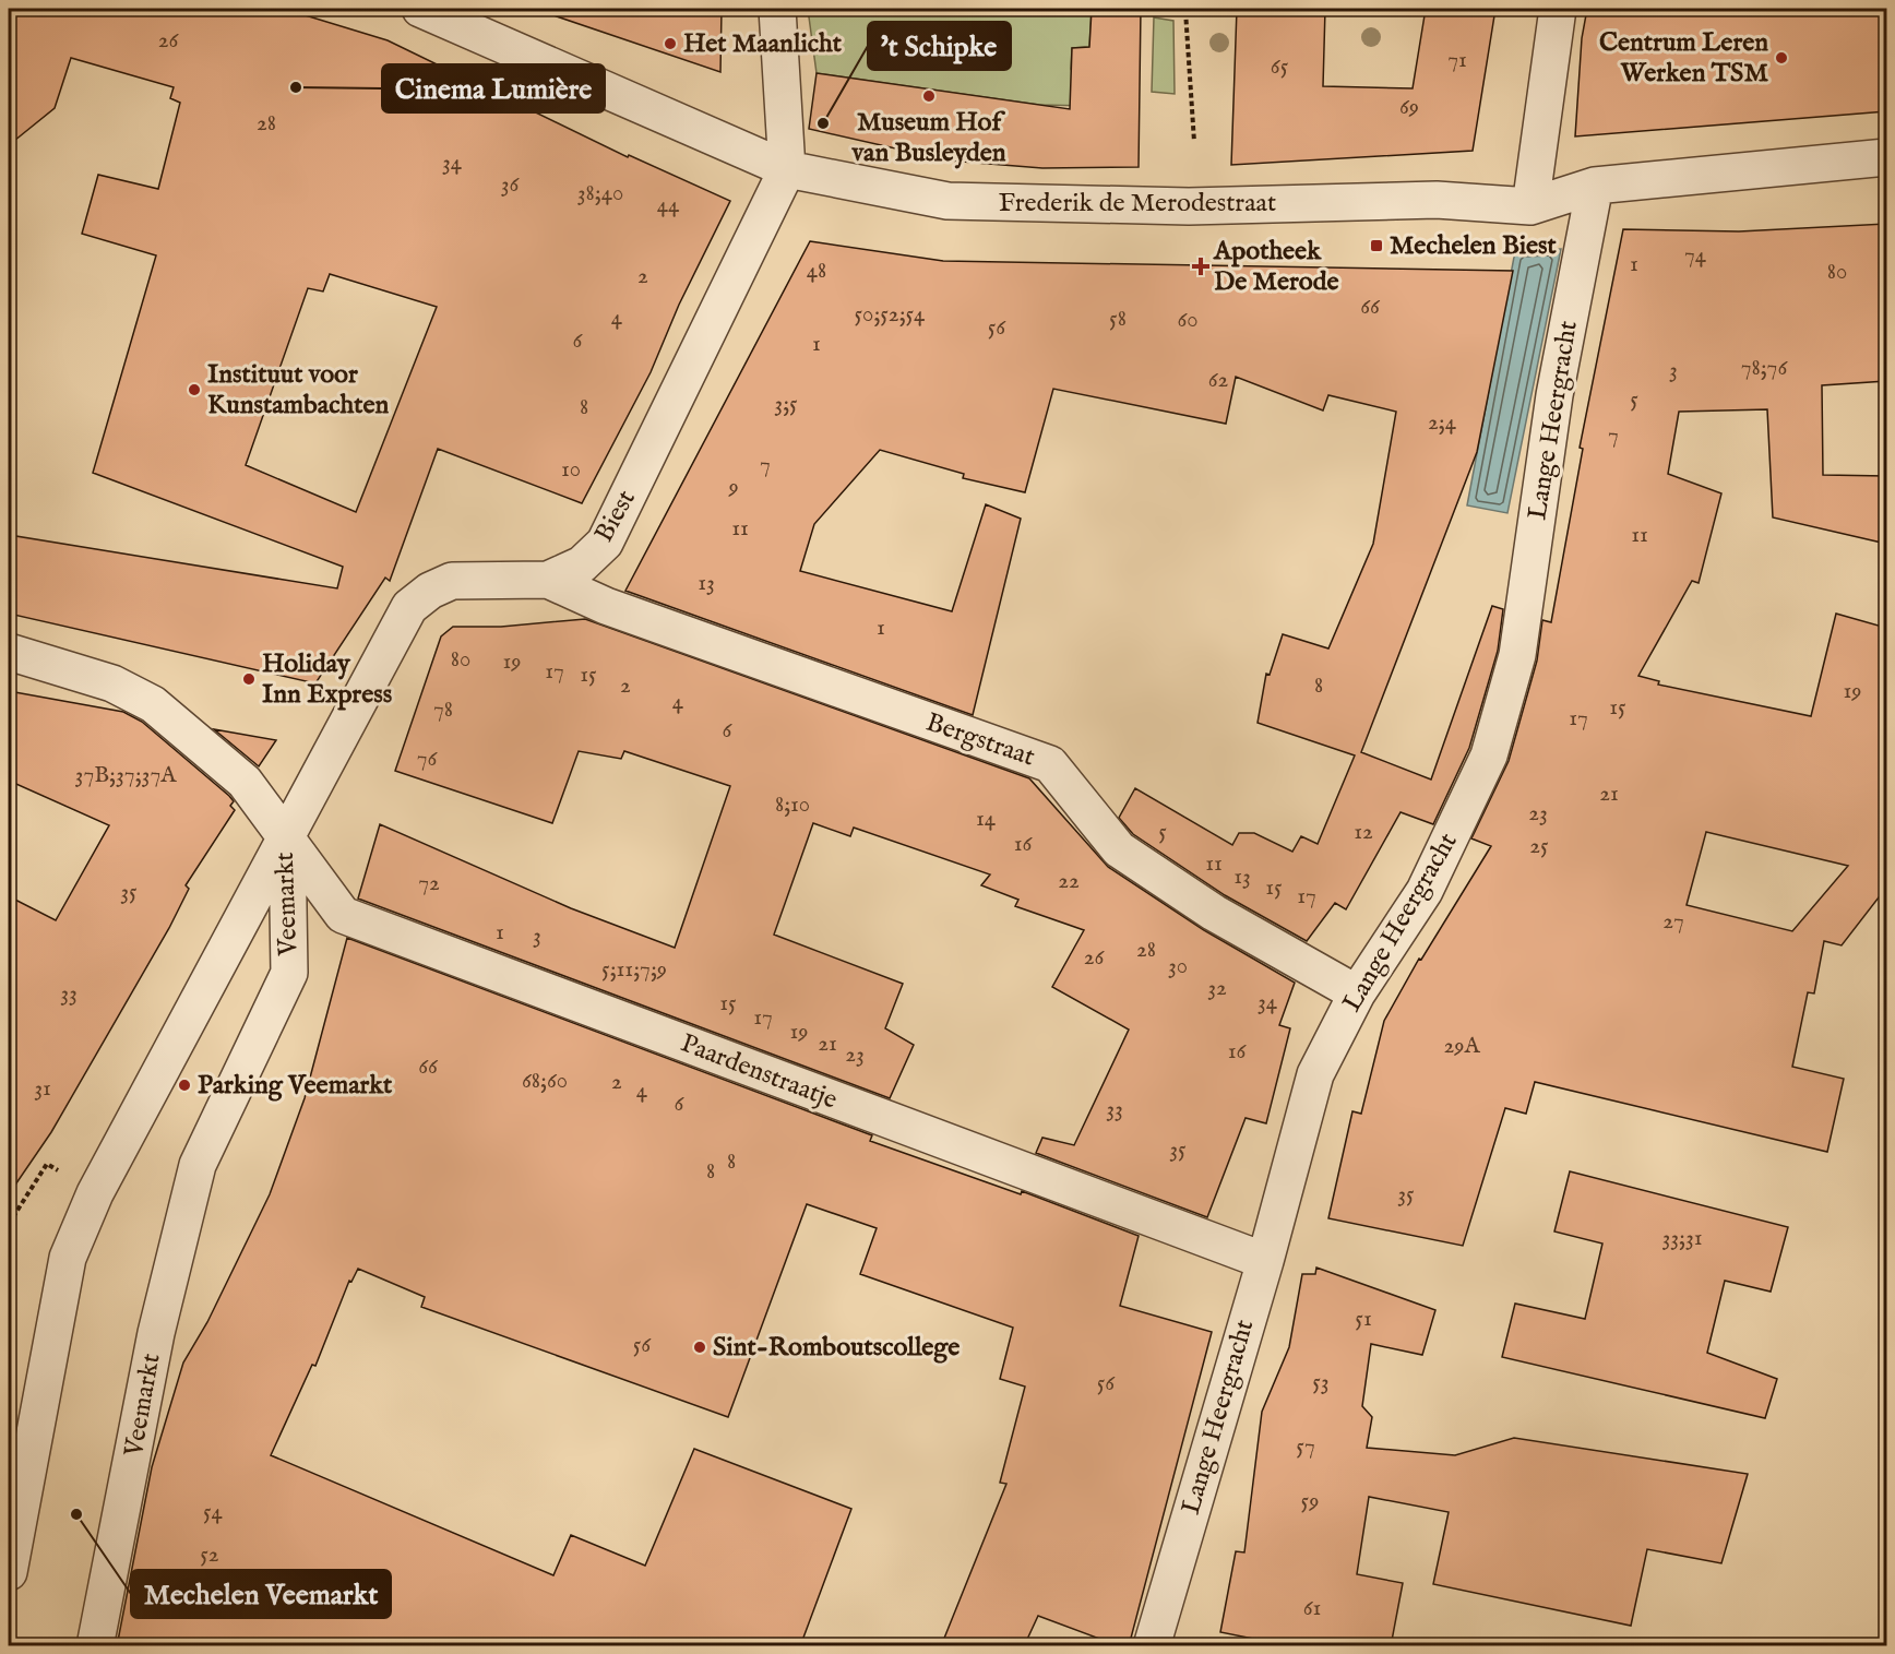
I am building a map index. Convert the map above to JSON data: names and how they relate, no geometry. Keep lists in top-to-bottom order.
{
  "streets": {
    "street": [
      "Frederik de Merodestraat",
      "Lange Heergracht",
      "Biest",
      "Bergstraat",
      "Veemarkt",
      "Paardenstraatje"
    ]
  },
  "crossings": [
    ["Frederik de Merodestraat", "Lange Heergracht"],
    ["Frederik de Merodestraat", "Biest"],
    ["Lange Heergracht", "Bergstraat"],
    ["Lange Heergracht", "Paardenstraatje"],
    ["Biest", "Bergstraat"],
    ["Biest", "Veemarkt"],
    ["Biest", "Paardenstraatje"],
    ["Veemarkt", "Paardenstraatje"]
  ],
  "places": {
    "other": [
      "Het Maanlicht",
      "Centrum Leren Werken TSM",
      "Cinema Lumière",
      "Museum Hof van Busleyden",
      "'t Schipke",
      "Instituut voor Kunstambachten",
      "Holiday Inn Express",
      "Parking Veemarkt",
      "Sint-Romboutscollege",
      "Mechelen Veemarkt"
    ],
    "transit": ["Mechelen Biest"],
    "health": ["Apotheek De Merode"]
  },
  "house_numbers": [
    "26",
    "71",
    "65",
    "69",
    "28",
    "34",
    "36",
    "38;40",
    "44",
    "74",
    "1",
    "48",
    "80",
    "2",
    "66",
    "50;52;54",
    "4",
    "58",
    "60",
    "56",
    "6",
    "1",
    "78;76",
    "3",
    "62",
    "5",
    "3;5",
    "8",
    "2;4",
    "7",
    "7",
    "10",
    "9",
    "11",
    "11",
    "13",
    "1",
    "80",
    "19",
    "17",
    "15",
    "2",
    "8",
    "19",
    "4",
    "15",
    "78",
    "17",
    "6",
    "76",
    "37B;37;37A",
    "21",
    "8;10",
    "23",
    "14",
    "5",
    "12",
    "16",
    "25",
    "11",
    "13",
    "22",
    "72",
    "15",
    "35",
    "17",
    "27",
    "1",
    "3",
    "28",
    "26",
    "30",
    "5;11;7;9",
    "32",
    "33",
    "34",
    "15",
    "17",
    "19",
    "21",
    "29A",
    "16",
    "23",
    "66",
    "68;60",
    "2",
    "31",
    "4",
    "6",
    "33",
    "35",
    "8",
    "8",
    "35",
    "33;31",
    "51",
    "56",
    "53",
    "56",
    "57",
    "59",
    "54",
    "52",
    "61"
  ]
}
